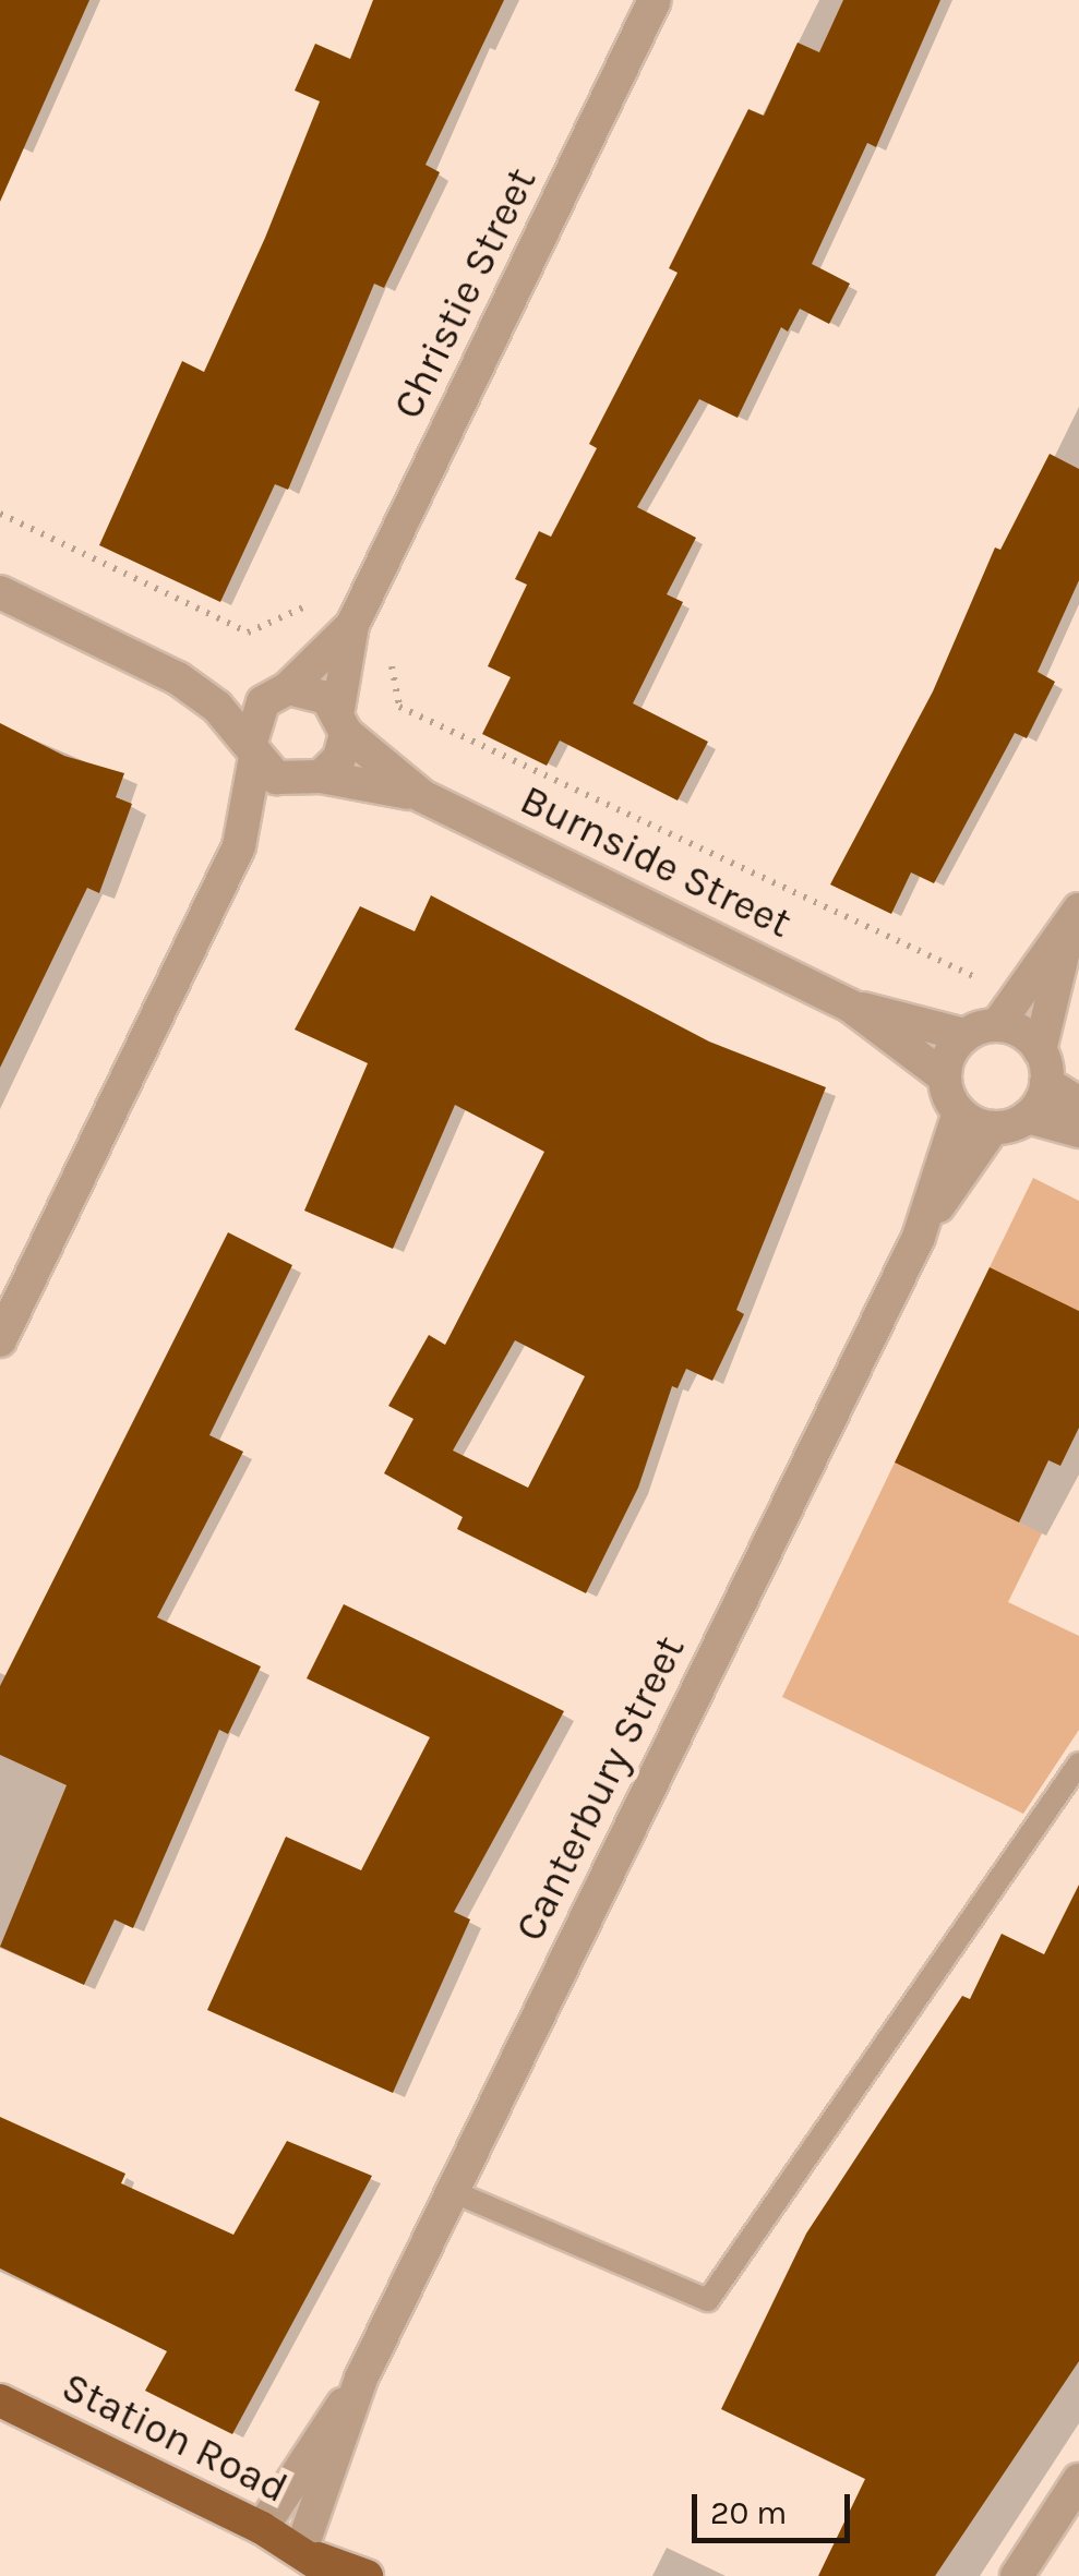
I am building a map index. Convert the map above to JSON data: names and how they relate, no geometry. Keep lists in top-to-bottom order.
{
  "streets": {
    "main road": ["Station Road"],
    "street": ["Christie Street", "Burnside Street", "Canterbury Street"]
  },
  "crossings": [
    ["Christie Street", "Burnside Street"],
    ["Burnside Street", "Canterbury Street"],
    ["Canterbury Street", "Station Road"]
  ],
  "scale_bar": "20 m"
}
